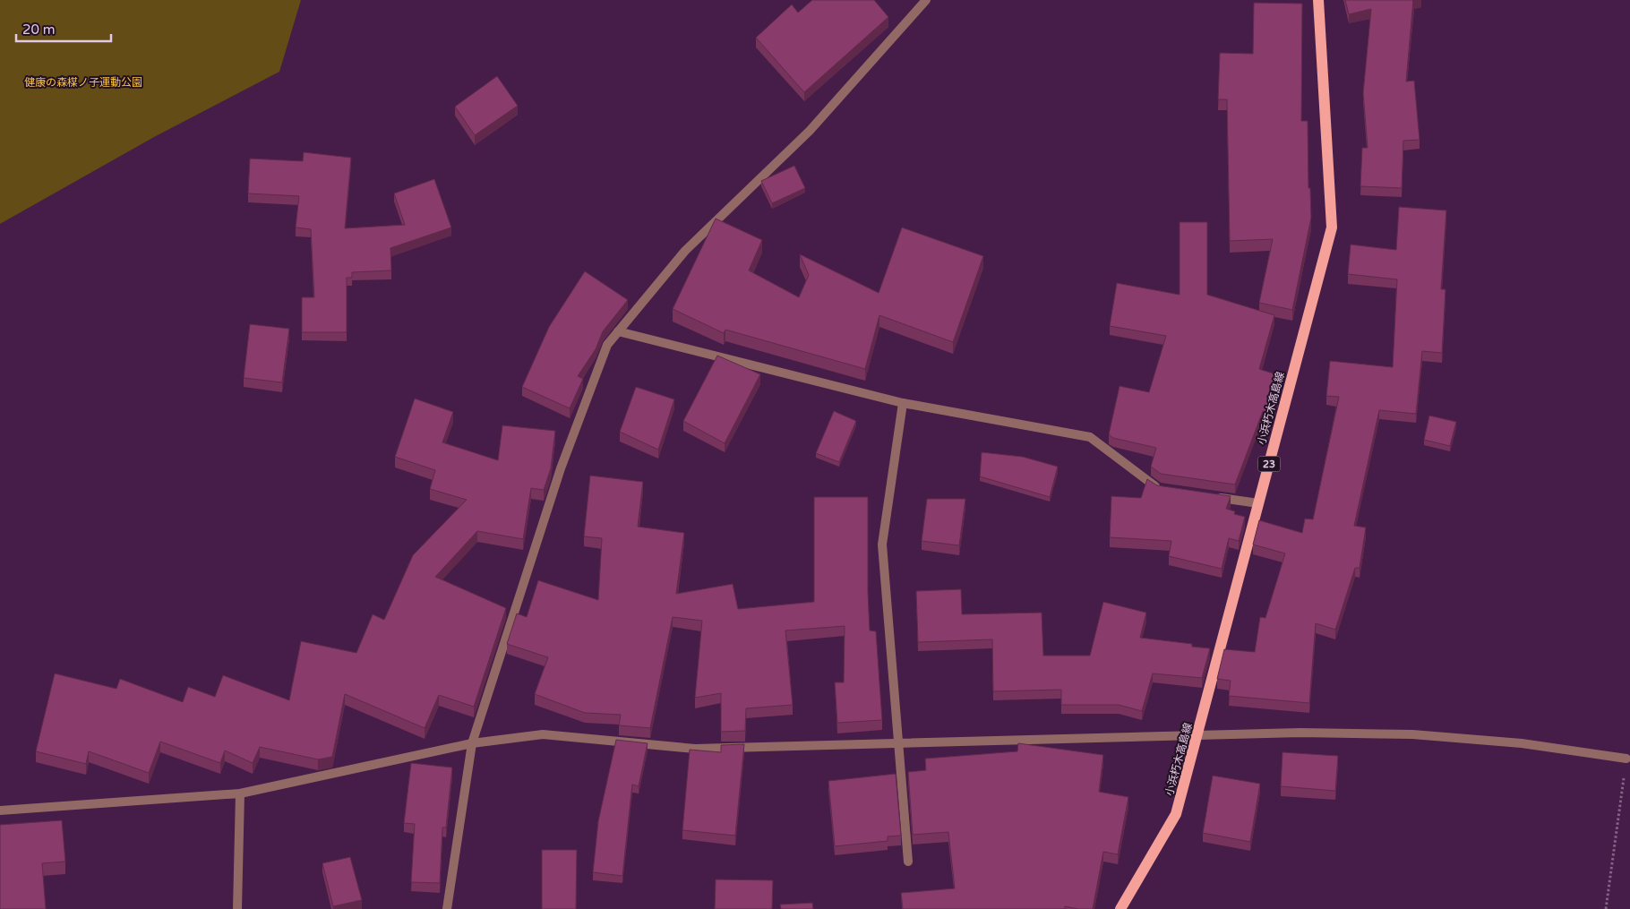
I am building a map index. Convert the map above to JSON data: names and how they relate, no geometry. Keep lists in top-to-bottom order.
{
  "streets": {
    "main road": ["小浜朽木高島線", "23"]
  },
  "parks": ["健康の森楳ノ子運動公園"],
  "scale_bar": "20 m"
}
